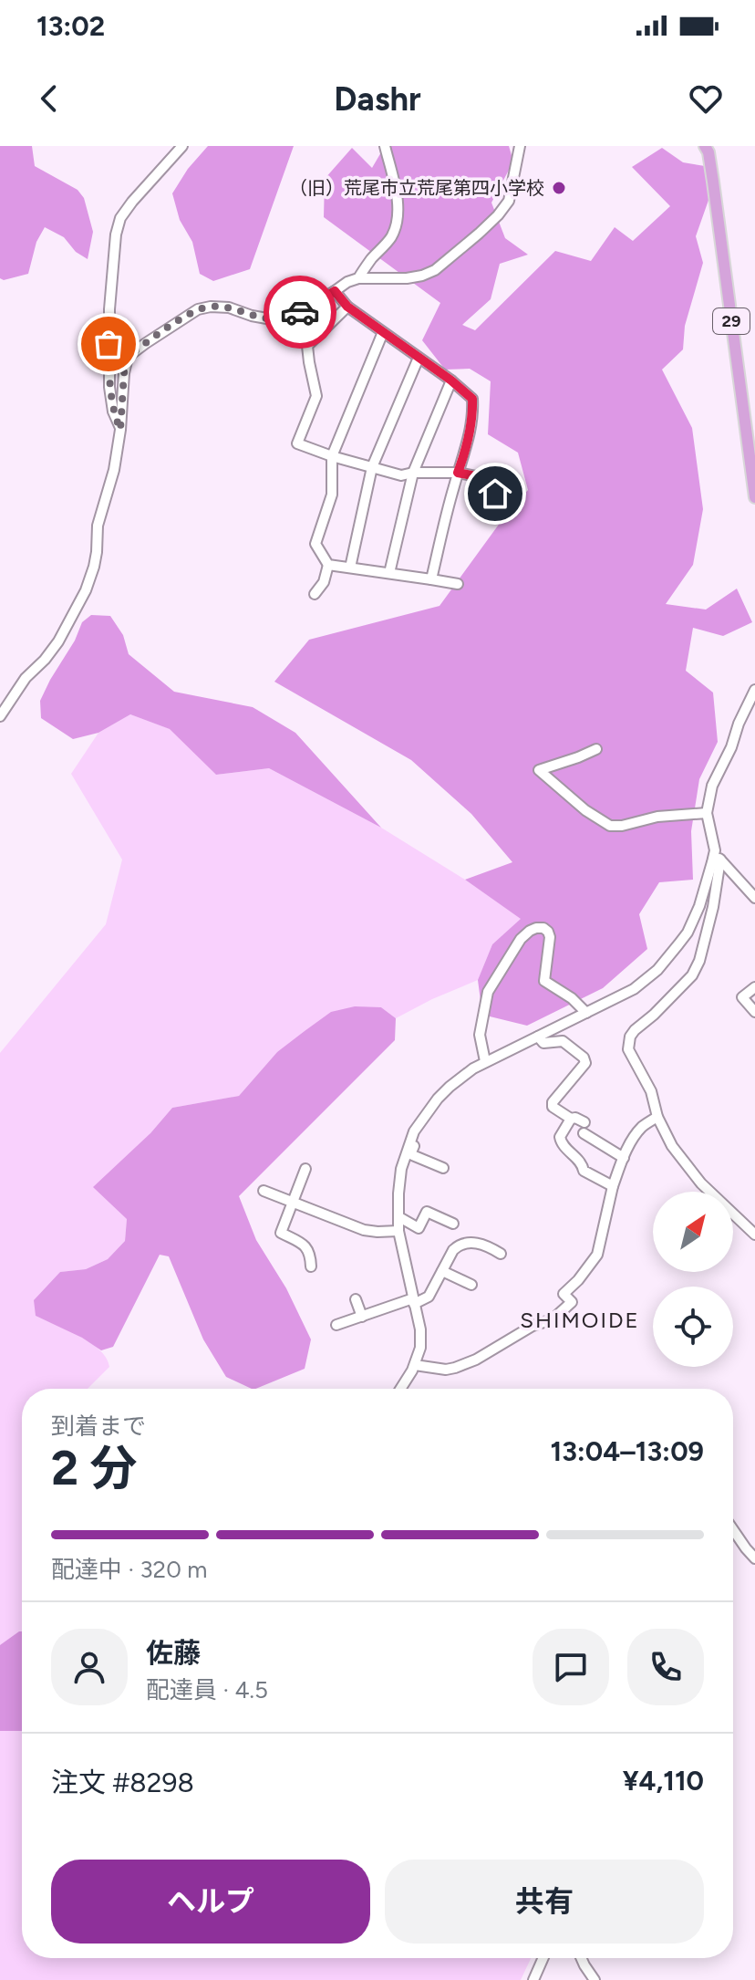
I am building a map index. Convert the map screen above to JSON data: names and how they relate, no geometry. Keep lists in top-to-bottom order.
{
  "streets": {
    "main road": ["29"]
  },
  "districts": ["SHIMOIDE"],
  "places": ["（旧）荒尾市立荒尾第四小学校"],
  "north": "top right",
  "page": {
    "status": "13:02",
    "header": "Dashr",
    "heading": ["2 分", "到着まで", "13:04–13:09"],
    "panel": [
      "佐藤",
      "配達員 · 4.5",
      "注文 #8298",
      "¥4,110"
    ],
    "bar": "配達中 · 320 m",
    "buttons": ["ヘルプ", "共有"]
  }
}
